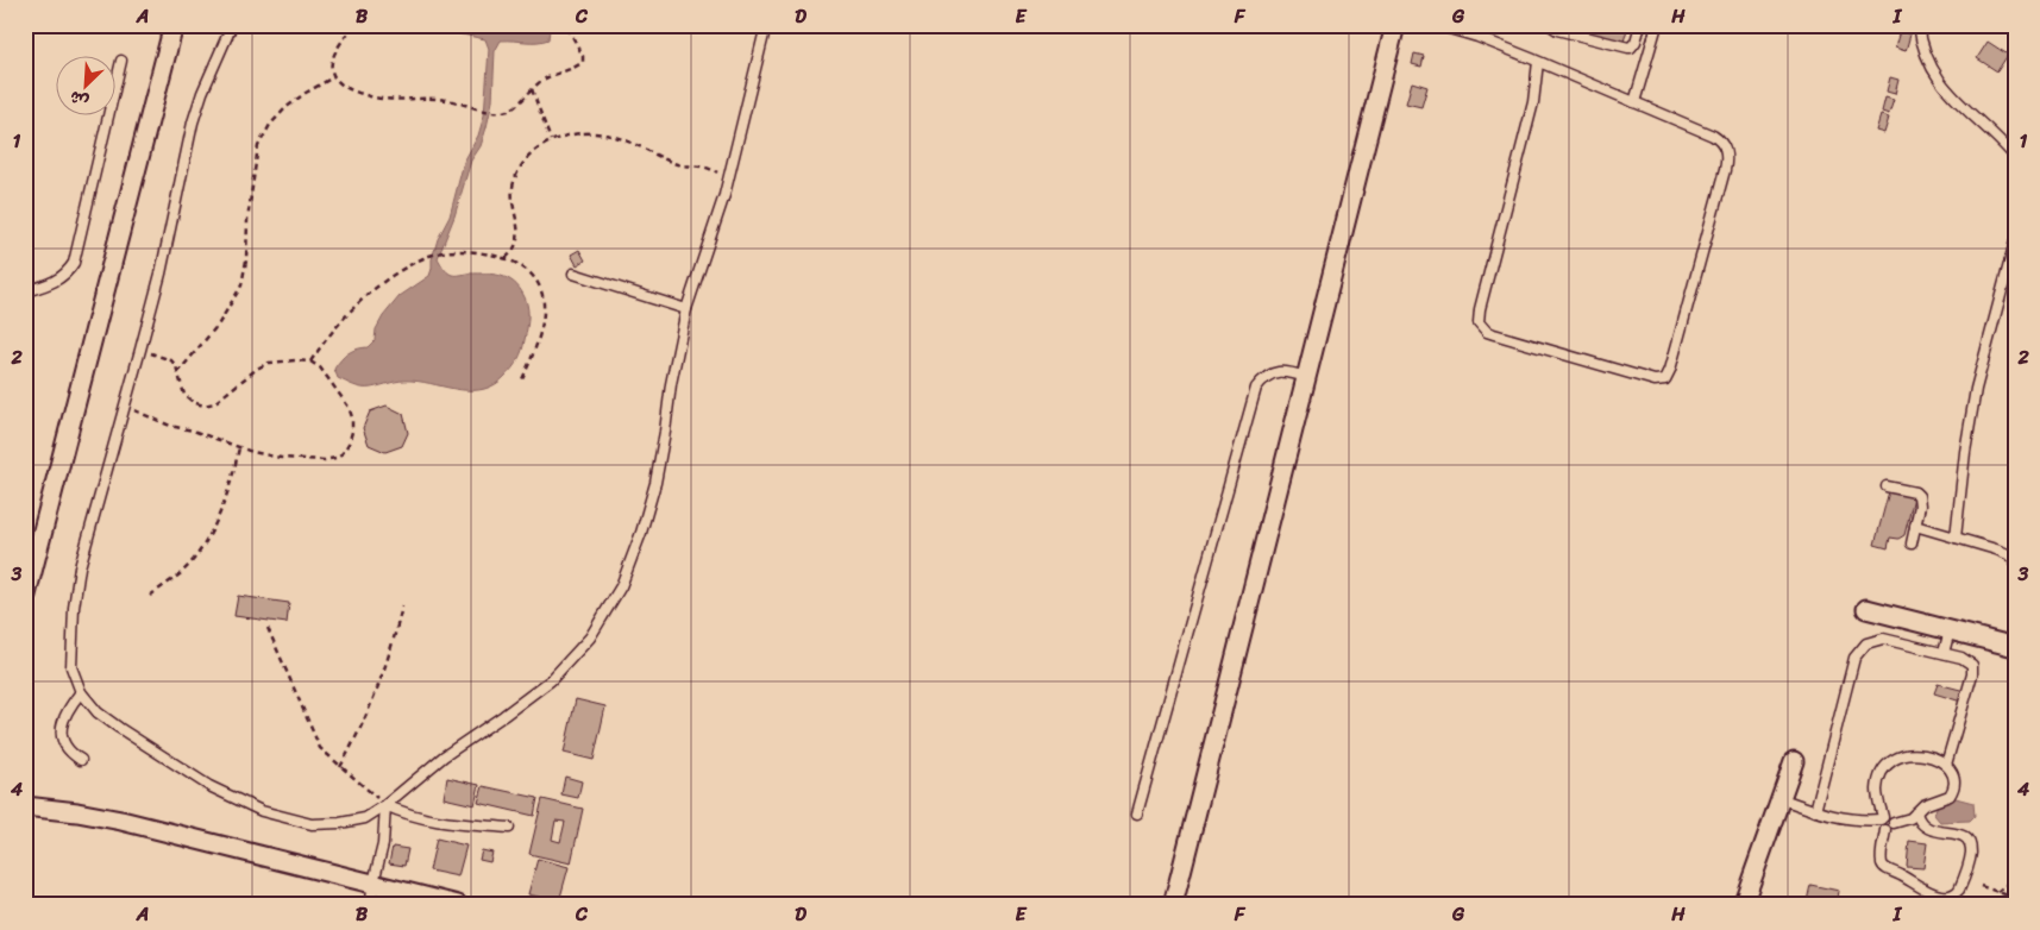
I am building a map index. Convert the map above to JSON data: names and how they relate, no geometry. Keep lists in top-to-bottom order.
{
  "north": "bottom left",
  "grid": {
    "columns": [
      "A",
      "B",
      "C",
      "D",
      "E",
      "F",
      "G",
      "H",
      "I"
    ],
    "rows": [
      "1",
      "2",
      "3",
      "4"
    ]
  }
}
